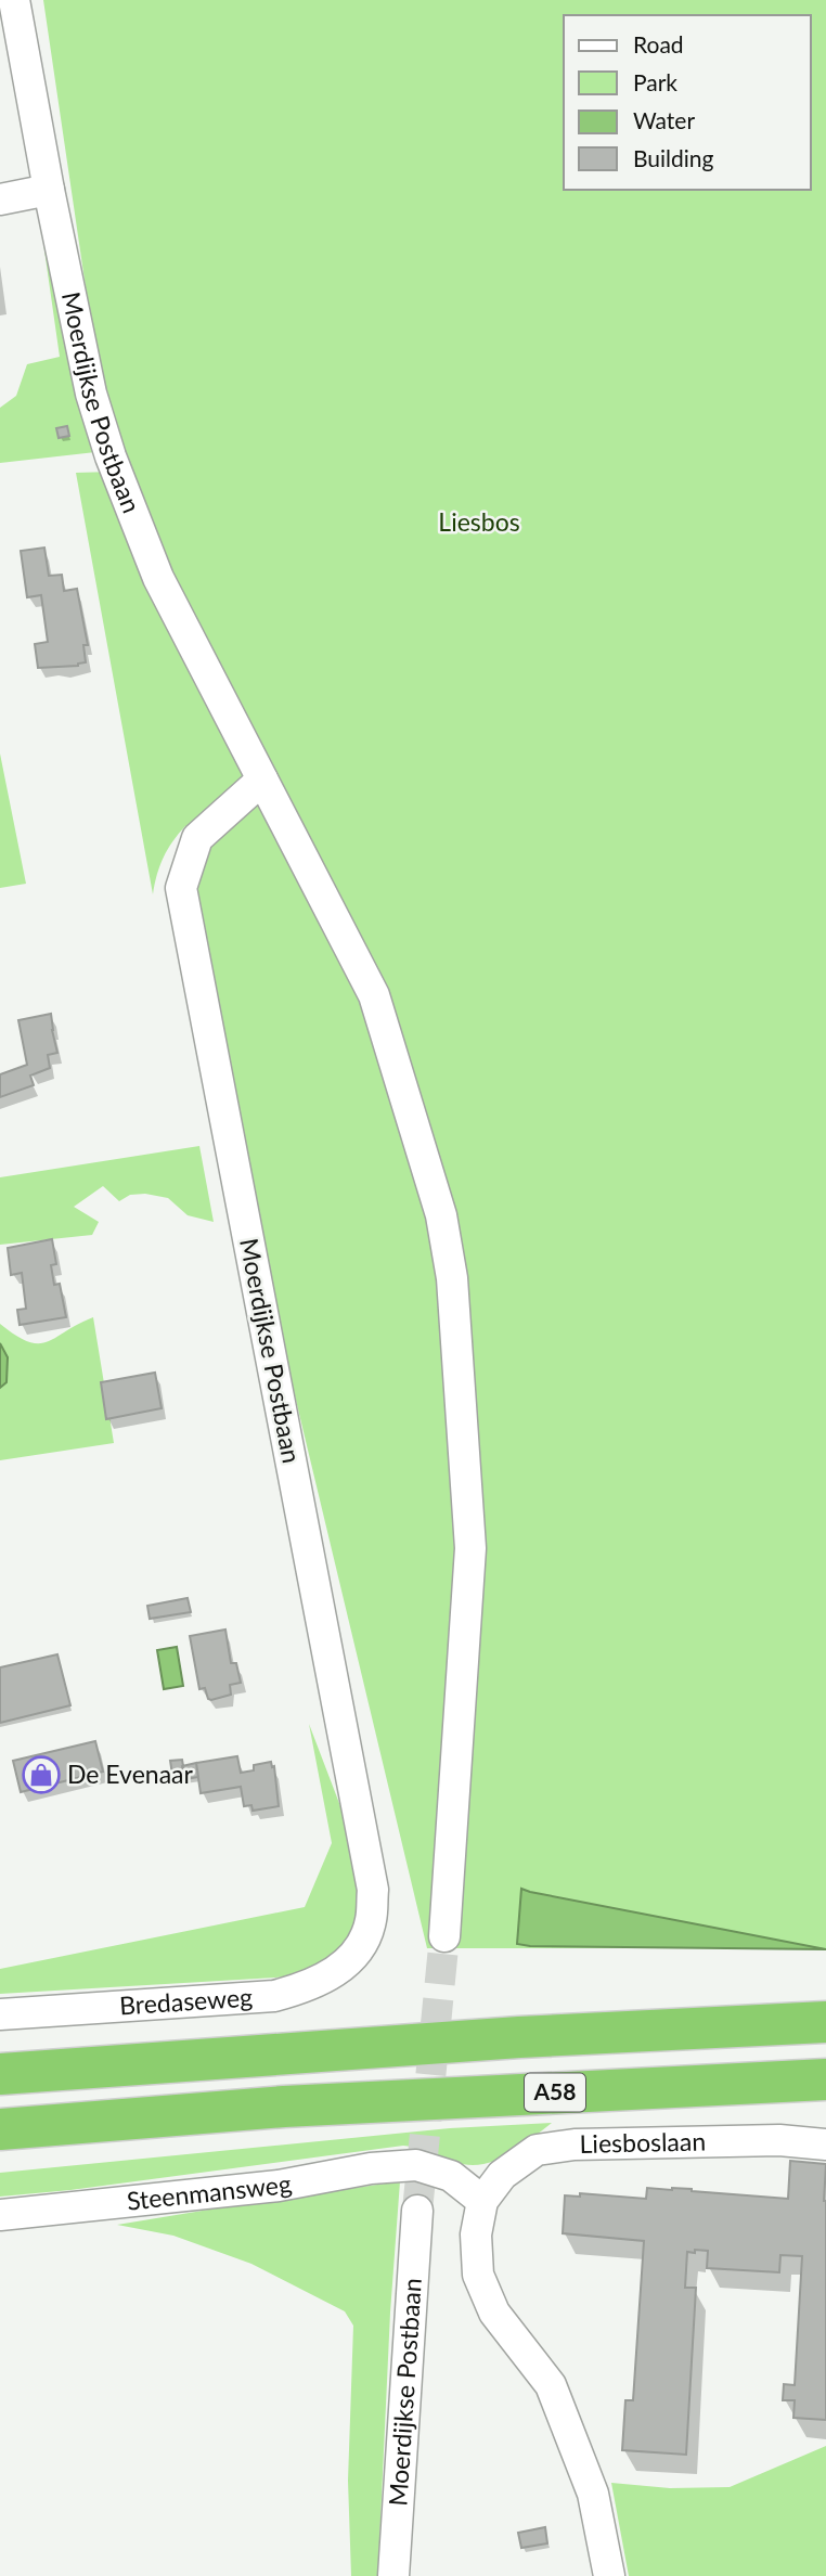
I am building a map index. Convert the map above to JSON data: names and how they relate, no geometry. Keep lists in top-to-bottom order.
{
  "streets": {
    "highway": ["A58"],
    "street": [
      "Moerdijkse Postbaan",
      "Bredaseweg",
      "Liesboslaan",
      "Steenmansweg"
    ]
  },
  "crossings": [
    ["Moerdijkse Postbaan", "Bredaseweg"],
    ["Liesboslaan", "Steenmansweg"]
  ],
  "parks": ["Liesbos"],
  "places": {
    "shop": ["De Evenaar"]
  },
  "legend": [
    "Road",
    "Park",
    "Water",
    "Building"
  ]
}
